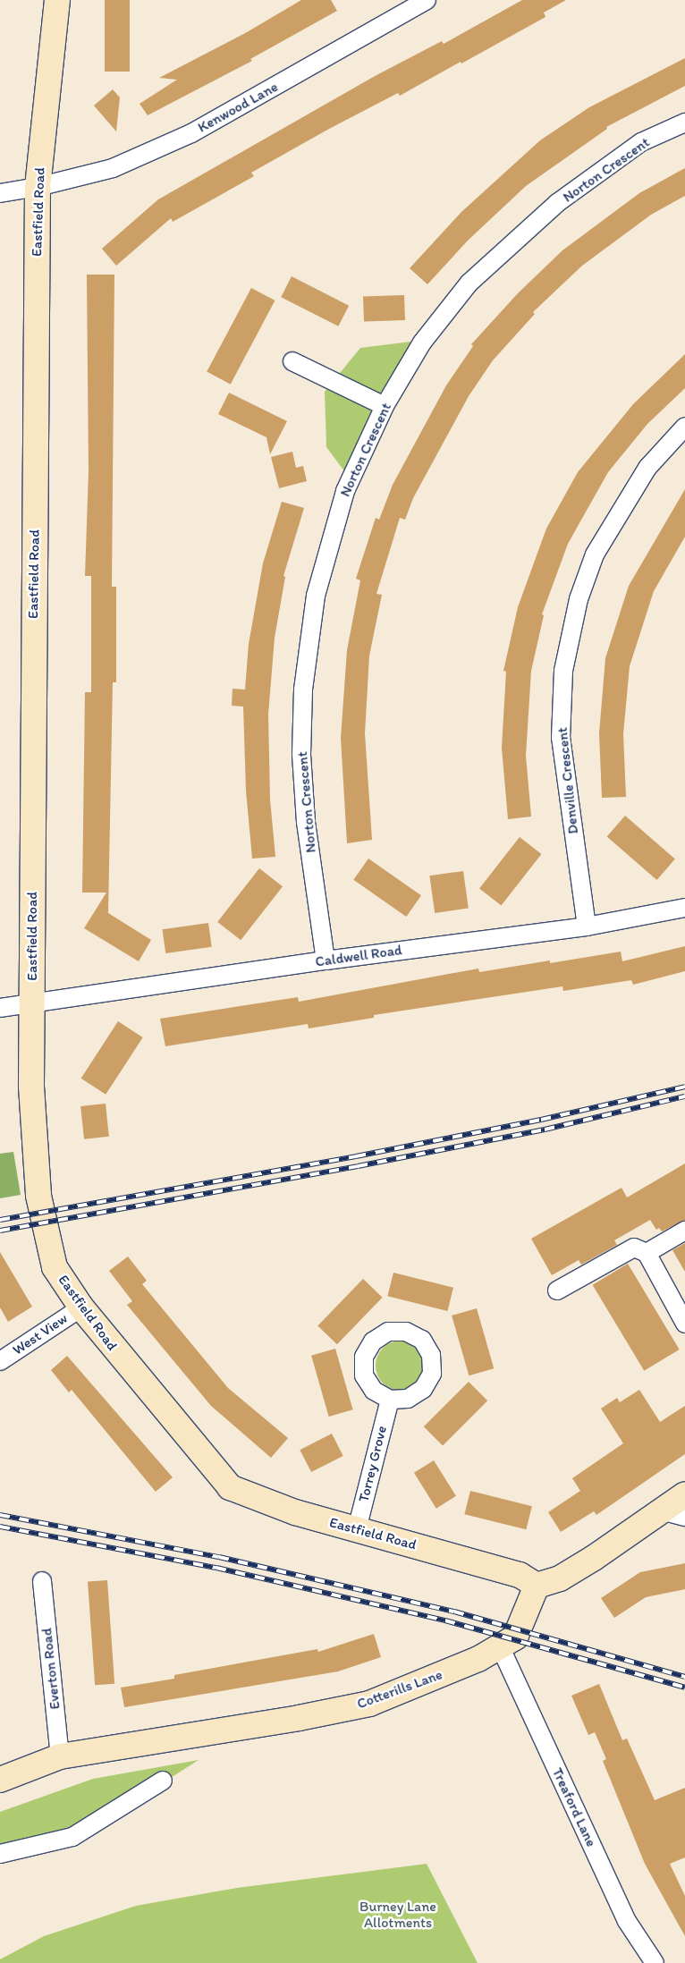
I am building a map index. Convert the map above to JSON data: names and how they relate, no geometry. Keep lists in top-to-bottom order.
{
  "streets": {
    "street": [
      "Kenwood Lane",
      "Norton Crescent",
      "Eastfield Road",
      "Denville Crescent",
      "Caldwell Road",
      "West View",
      "Torrey Grove",
      "Everton Road",
      "Cotterills Lane",
      "Treaford Lane"
    ]
  },
  "crossings": [
    ["Kenwood Lane", "Eastfield Road"],
    ["Norton Crescent", "Caldwell Road"],
    ["Eastfield Road", "Caldwell Road"],
    ["Eastfield Road", "West View"],
    ["Eastfield Road", "Torrey Grove"],
    ["Eastfield Road", "Cotterills Lane"],
    ["Denville Crescent", "Caldwell Road"],
    ["Everton Road", "Cotterills Lane"],
    ["Cotterills Lane", "Treaford Lane"]
  ],
  "parks": ["Burney Lane Allotments"]
}
